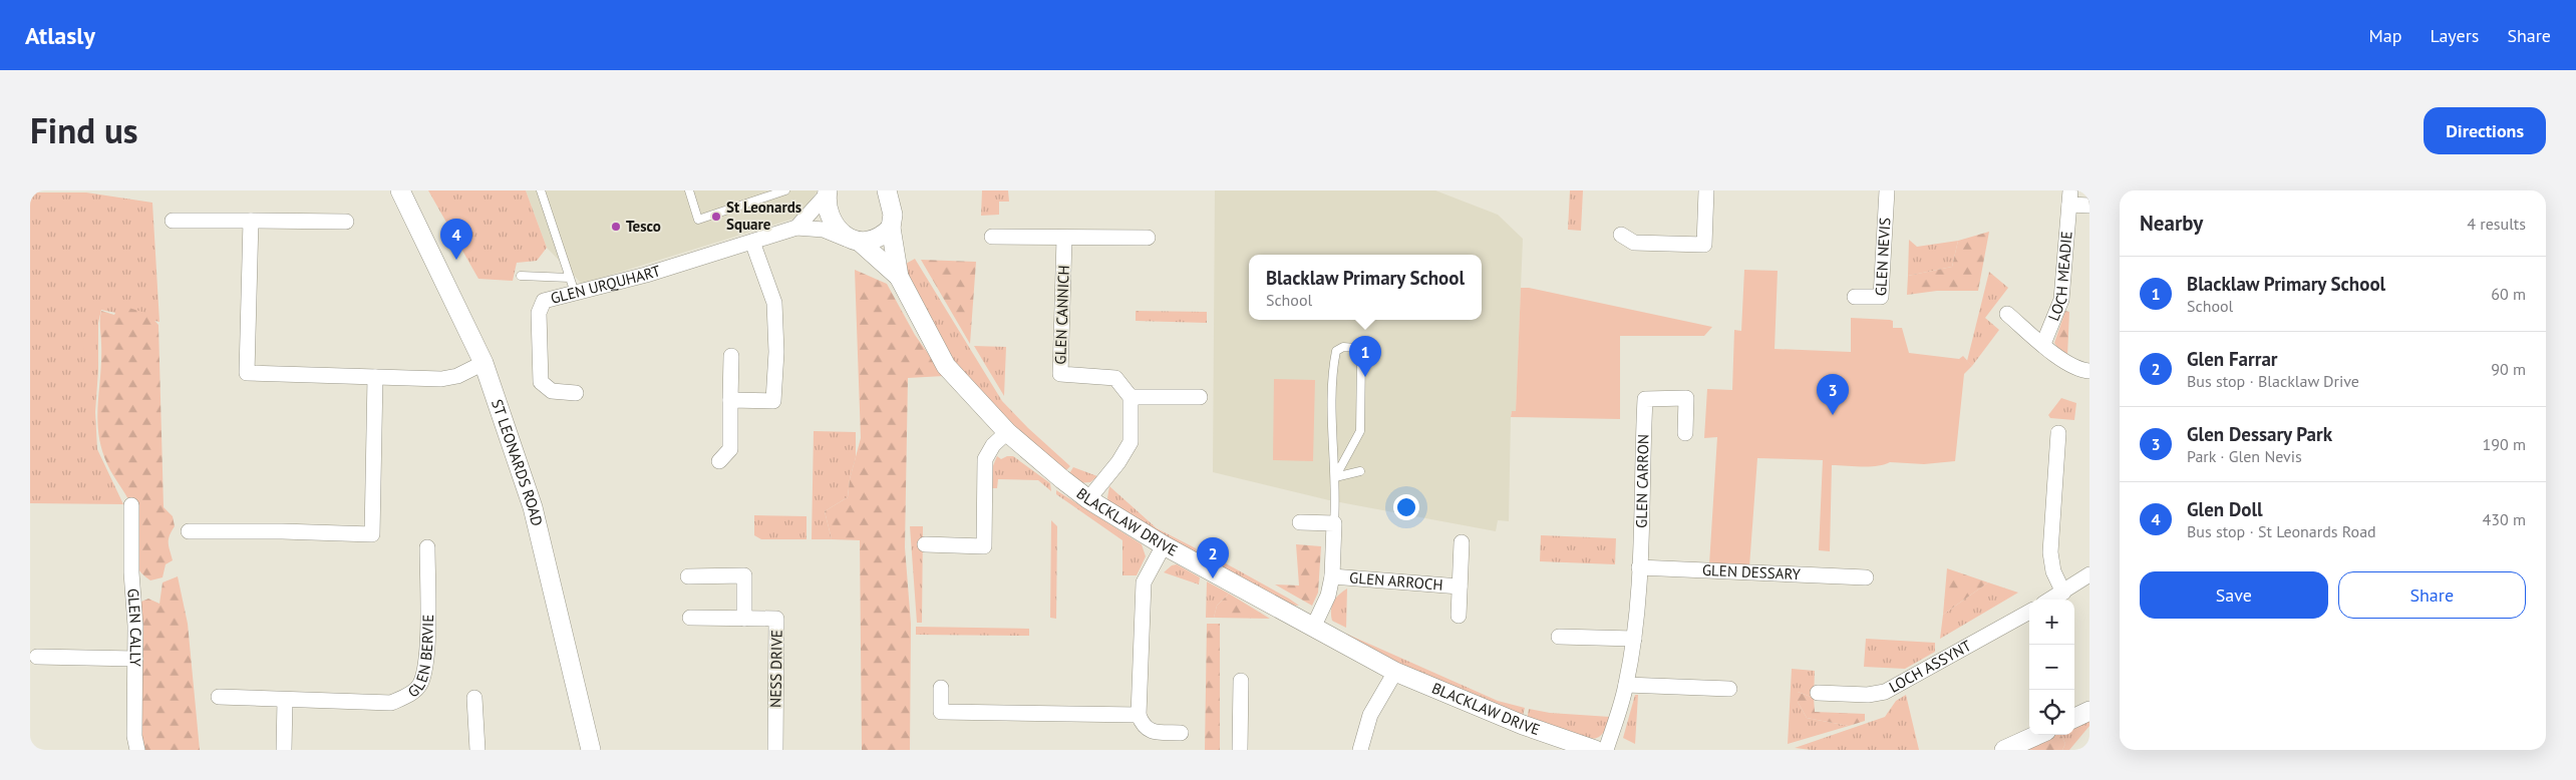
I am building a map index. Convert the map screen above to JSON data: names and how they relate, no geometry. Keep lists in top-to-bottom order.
{
  "streets": {
    "street": [
      "GLEN NEVIS",
      "LOCH MEADIE",
      "GLEN URQUHART",
      "GLEN CANNICH",
      "ST LEONARDS ROAD",
      "GLEN CARRON",
      "BLACKLAW DRIVE",
      "GLEN DESSARY",
      "GLEN ARROCH",
      "GLEN CALLY",
      "GLEN BERVIE",
      "LOCH ASSYNT",
      "NESS DRIVE"
    ]
  },
  "crossings": [
    ["GLEN URQUHART", "BLACKLAW DRIVE"],
    ["GLEN CARRON", "GLEN DESSARY"],
    ["BLACKLAW DRIVE", "GLEN ARROCH"]
  ],
  "places": ["St Leonards Square", "Tesco"],
  "page": {
    "header": "Atlasly",
    "nav": ["Map", "Layers", "Share"],
    "title": "Find us",
    "buttons": [
      "Directions",
      ["Save", "Share"]
    ],
    "heading": ["Nearby", "4 results"],
    "pins": [
      "4",
      "1",
      "3",
      "2"
    ],
    "popup": ["Blacklaw Primary School", "School"],
    "list": [
      {
        "mark": "1",
        "name": "Blacklaw Primary School",
        "note": "School",
        "value": "60 m"
      },
      {
        "mark": "2",
        "name": "Glen Farrar",
        "note": "Bus stop · Blacklaw Drive",
        "value": "90 m"
      },
      {
        "mark": "3",
        "name": "Glen Dessary Park",
        "note": "Park · Glen Nevis",
        "value": "190 m"
      },
      {
        "mark": "4",
        "name": "Glen Doll",
        "note": "Bus stop · St Leonards Road",
        "value": "430 m"
      }
    ],
    "map_buttons": ["+", "−"]
  }
}
